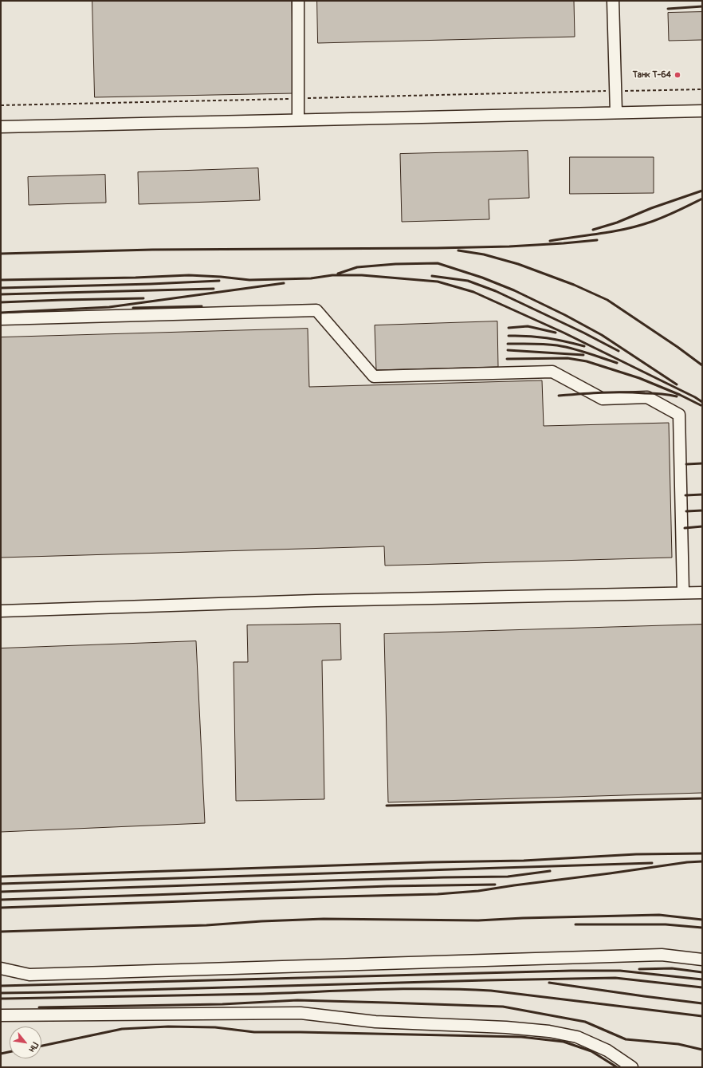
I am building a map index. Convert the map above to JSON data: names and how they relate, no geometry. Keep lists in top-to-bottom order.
{
  "places": ["Танк Т-64"],
  "north": "bottom right"
}
